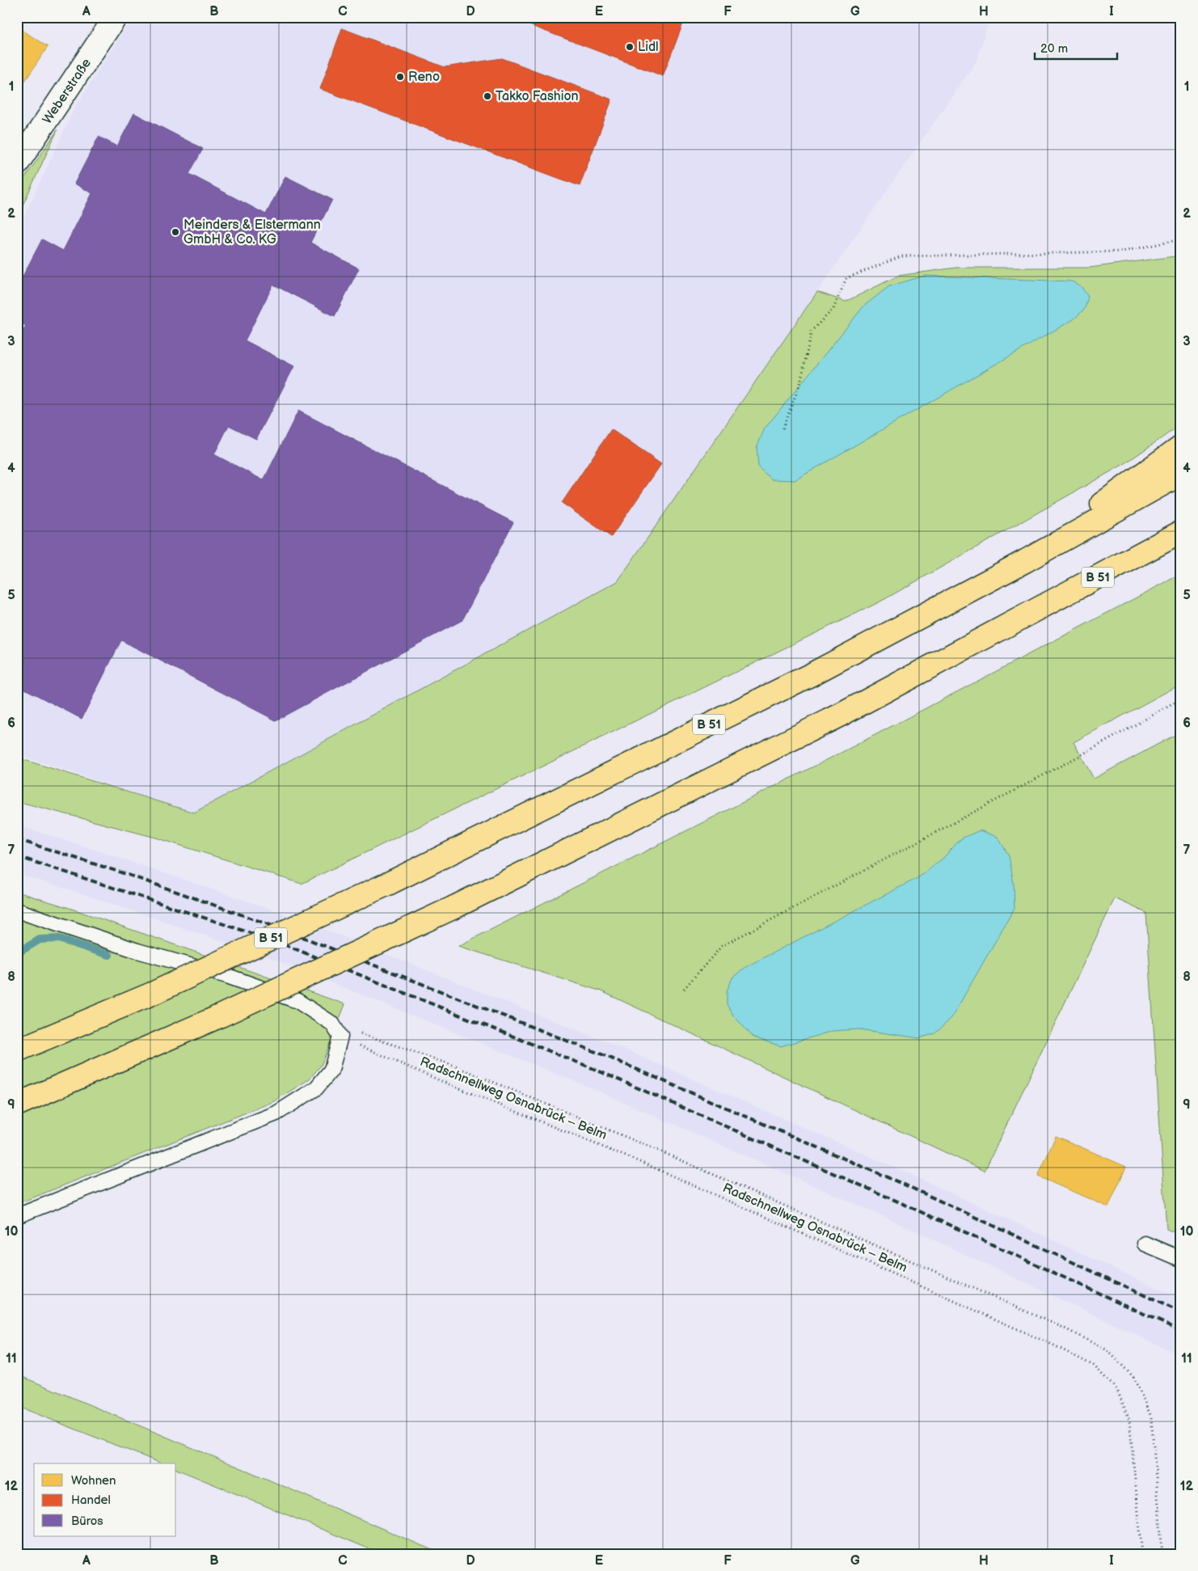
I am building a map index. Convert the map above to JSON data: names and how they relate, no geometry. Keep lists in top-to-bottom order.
{
  "streets": {
    "highway": ["B 51"],
    "street": ["Weberstraße"],
    "path": ["Radschnellweg Osnabrück – Belm"]
  },
  "places": [
    "Lidl",
    "Reno",
    "Takko Fashion",
    "Meinders & Elstermann GmbH & Co. KG"
  ],
  "legend": ["Wohnen", "Handel", "Büros"],
  "scale_bar": "20 m",
  "grid": {
    "columns": [
      "A",
      "B",
      "C",
      "D",
      "E",
      "F",
      "G",
      "H",
      "I"
    ],
    "rows": [
      "1",
      "2",
      "3",
      "4",
      "5",
      "6",
      "7",
      "8",
      "9",
      "10",
      "11",
      "12"
    ]
  }
}
